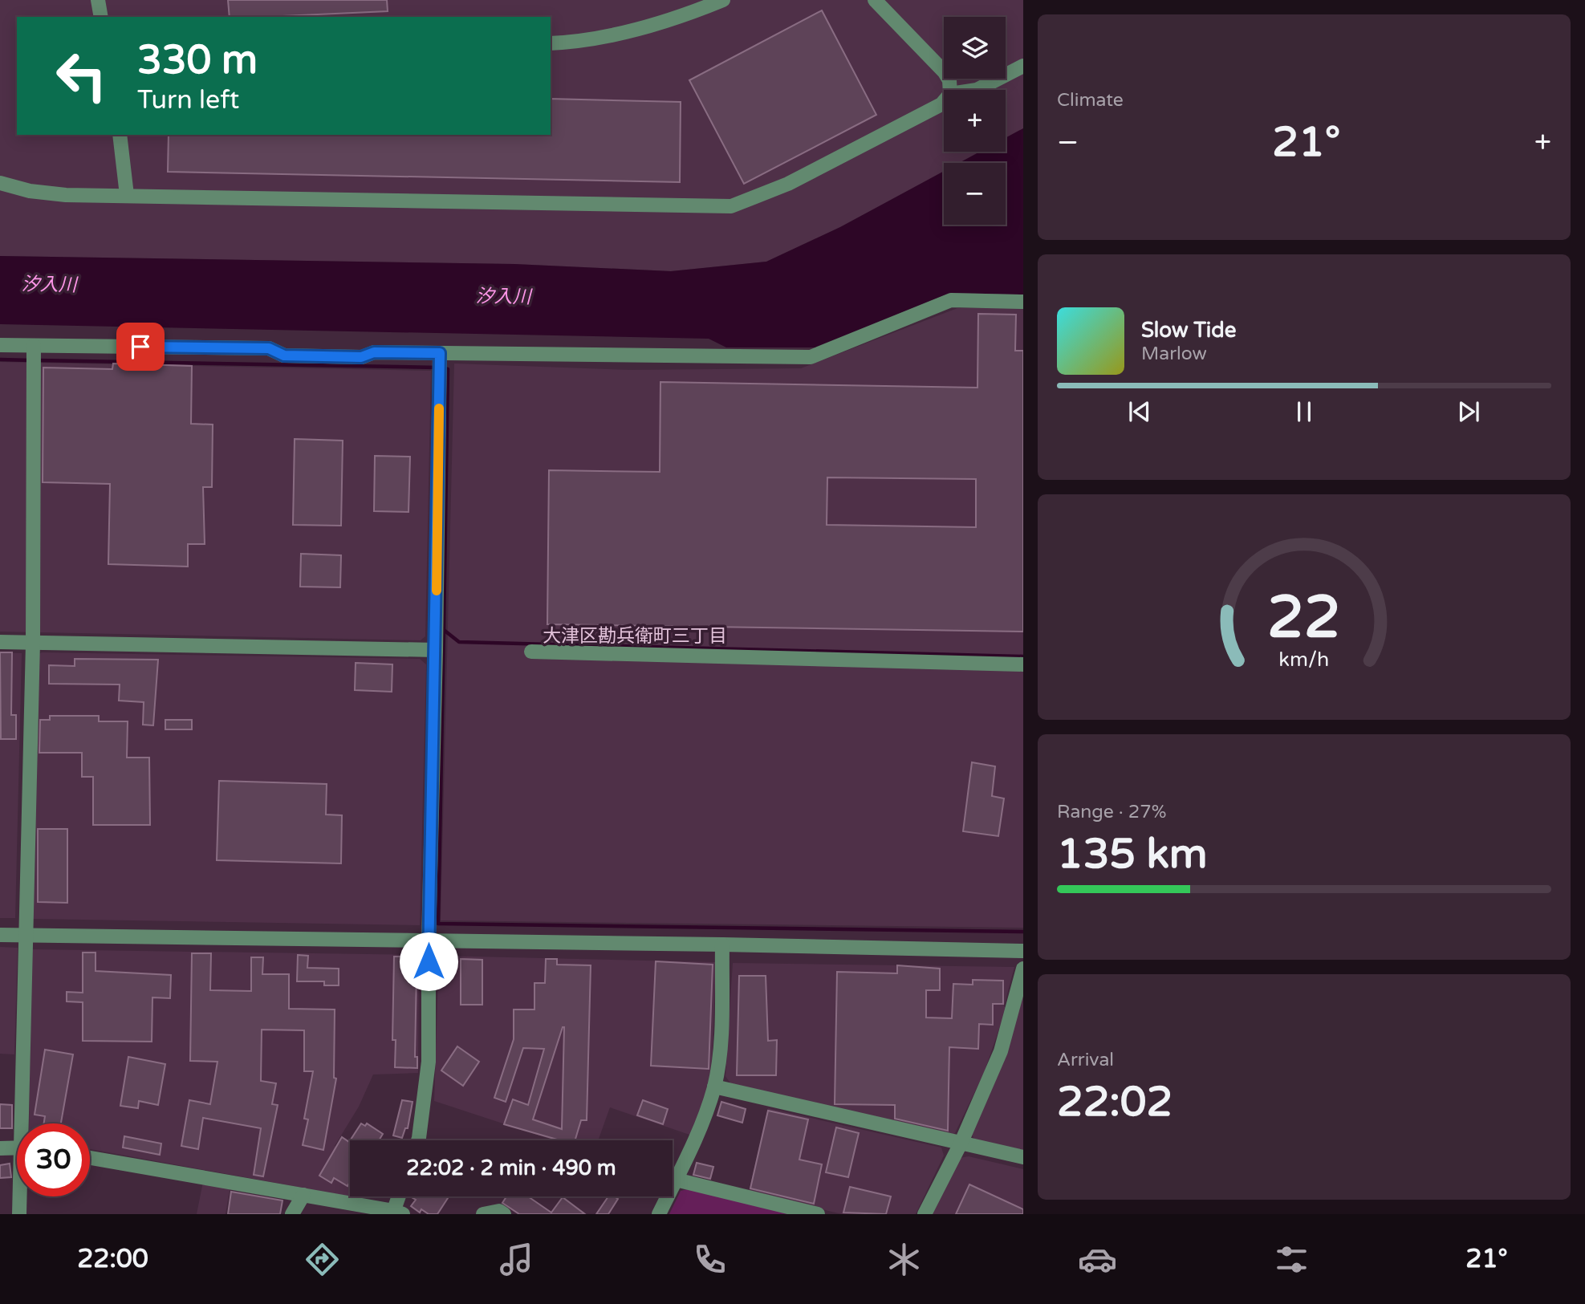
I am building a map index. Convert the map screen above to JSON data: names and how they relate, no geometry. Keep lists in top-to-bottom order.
{
  "districts": ["大津区勘兵衛町三丁目"],
  "water": ["汐入川"],
  "page": {
    "tile": [
      "Climate",
      ["Range · 27%", "135 km"],
      ["Arrival", "22:02"]
    ],
    "map_buttons": ["+", "−"],
    "turn": ["330 m", "Turn left"],
    "heat": ["−", "21°", "+"],
    "song": ["Slow Tide", "Marlow"],
    "limit": "30",
    "trip": "22:02 · 2 min · 490 m",
    "tabs": ["22:00", "21°"],
    "gauge": ["22", "km/h"]
  }
}
